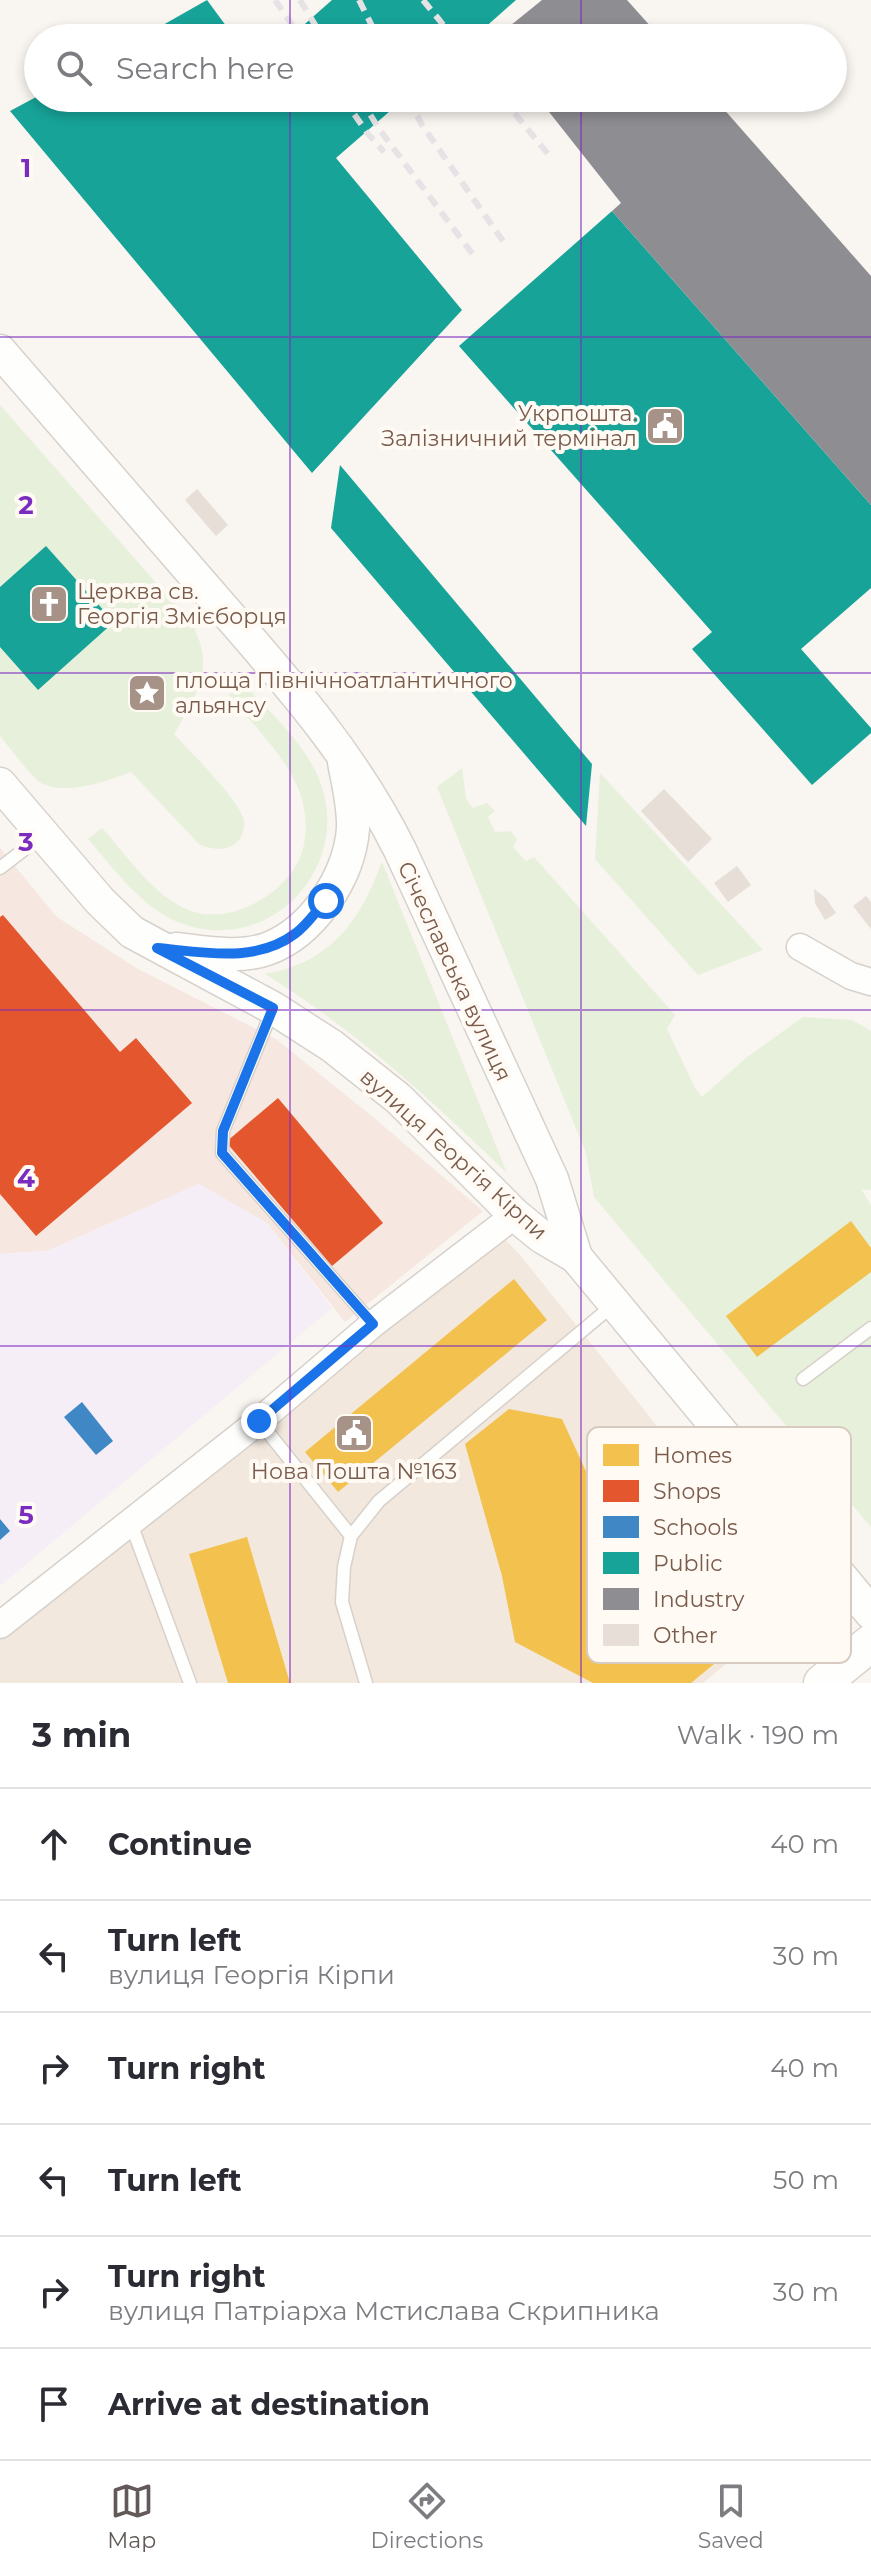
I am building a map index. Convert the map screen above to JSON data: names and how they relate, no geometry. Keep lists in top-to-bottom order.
{
  "streets": {
    "street": ["Січеславська вулиця", "вулиця Георгія Кірпи"]
  },
  "crossings": [
    ["Січеславська вулиця", "вулиця Георгія Кірпи"]
  ],
  "places": {
    "public building": ["Укрпошта. Залізничний термінал", "Нова Пошта №163"],
    "church": ["Церква св. Георгія Змієборця"],
    "place": ["площа Північноатлантичного альянсу"]
  },
  "legend": [
    "Homes",
    "Shops",
    "Schools",
    "Public",
    "Industry",
    "Other"
  ],
  "page": {
    "search": "Search here",
    "heading": ["3 min", "Walk · 190 m"],
    "list": [
      ["Continue", "40 m"],
      ["Turn left", "вулиця Георгія Кірпи", "30 m"],
      ["Turn right", "40 m"],
      ["Turn left", "50 m"],
      ["Turn right", "вулиця Патріарха Мстислава Скрипника", "30 m"],
      "Arrive at destination"
    ],
    "nav": ["Map", "Directions", "Saved"]
  },
  "grid": {
    "rows": [
      "1",
      "2",
      "3",
      "4",
      "5"
    ]
  }
}
